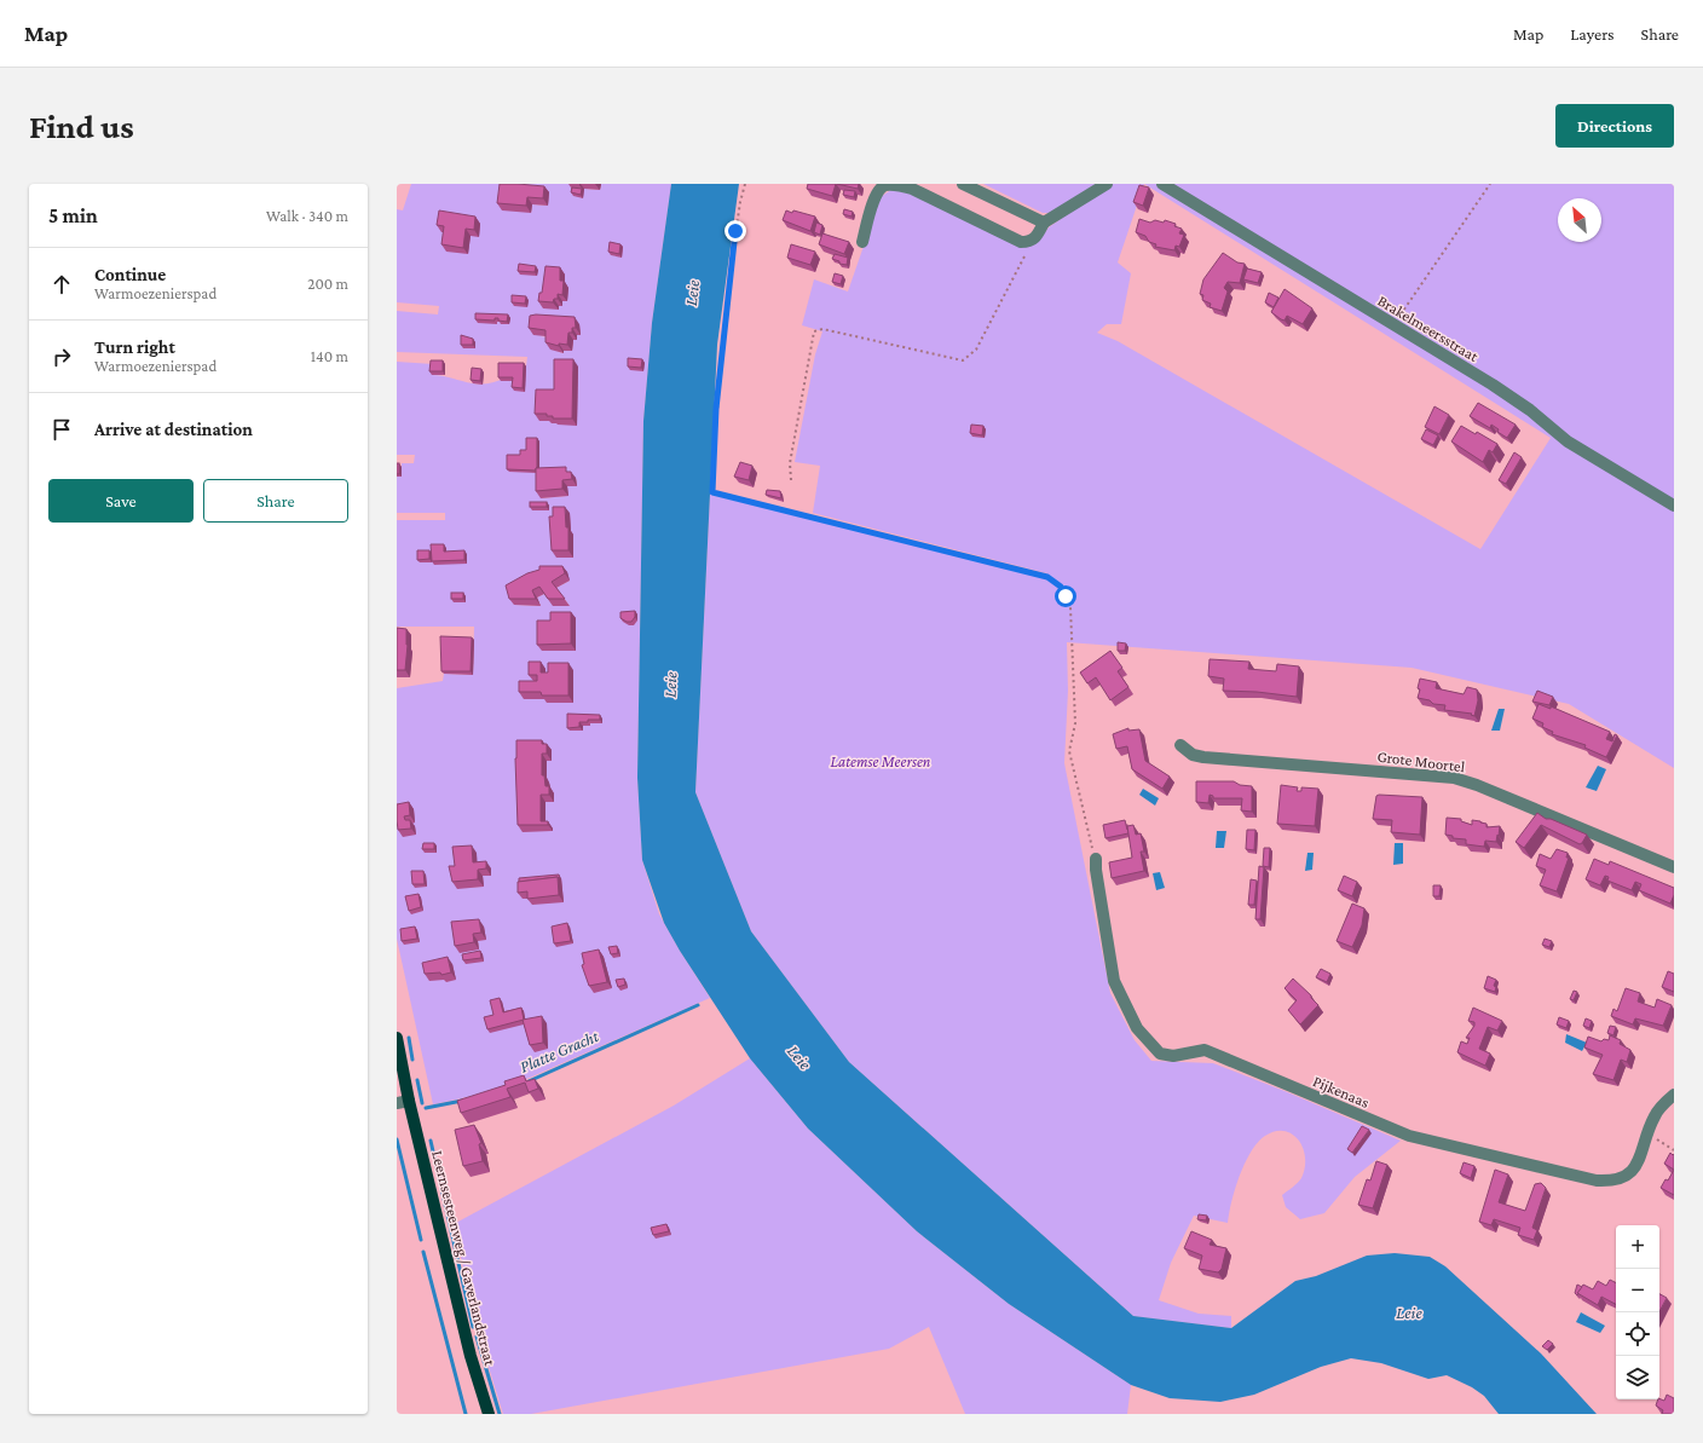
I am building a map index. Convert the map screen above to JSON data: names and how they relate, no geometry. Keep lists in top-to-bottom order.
{
  "streets": {
    "main road": ["Leernsesteenweg / Gaverlandstraat"],
    "street": ["Brakelmeersstraat", "Grote Moortel", "Pijkenaas"]
  },
  "water": ["Leie", "Platte Gracht"],
  "parks": ["Latemse Meersen"],
  "north": "top left",
  "page": {
    "header": "Map",
    "nav": ["Map", "Layers", "Share"],
    "buttons": [
      "Directions",
      ["Save", "Share"]
    ],
    "title": "Find us",
    "heading": ["5 min", "Walk · 340 m"],
    "list": [
      ["Continue", "Warmoezenierspad", "200 m"],
      ["Turn right", "Warmoezenierspad", "140 m"],
      "Arrive at destination"
    ],
    "map_buttons": ["+", "−"]
  }
}
